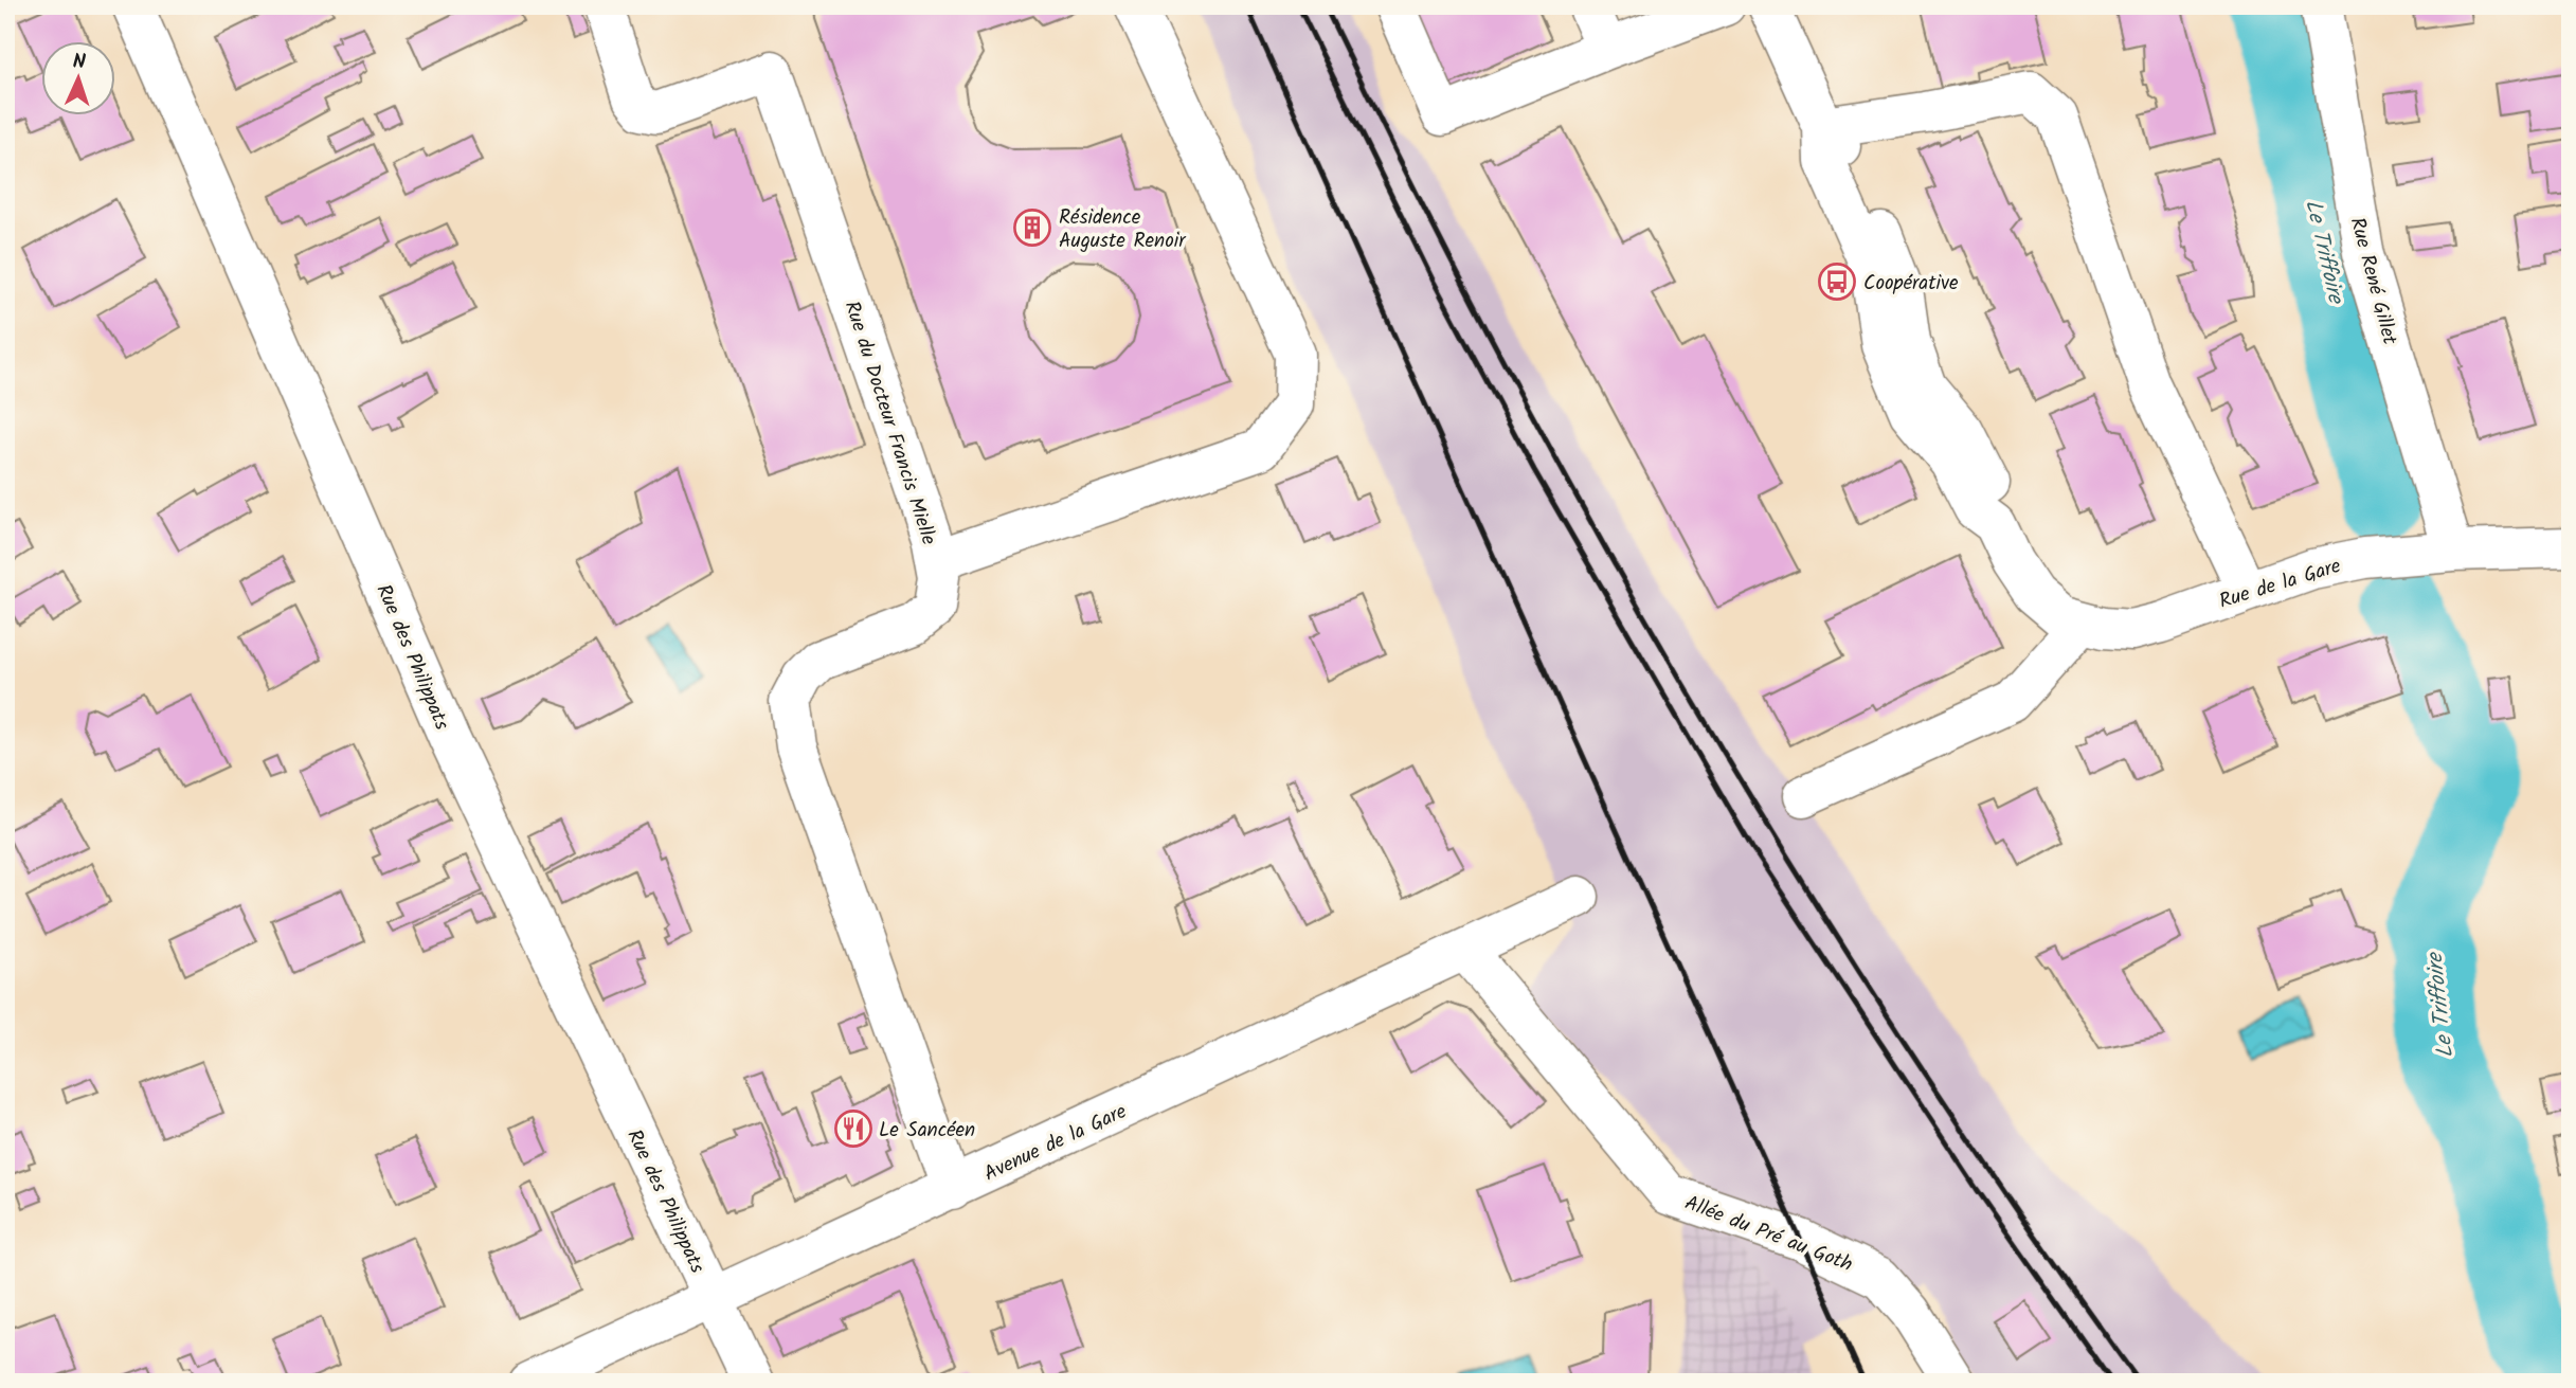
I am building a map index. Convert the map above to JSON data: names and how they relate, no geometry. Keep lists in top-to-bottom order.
{
  "streets": {
    "street": [
      "Rue René Gillet",
      "Rue du Docteur Francis Mielle",
      "Rue de la Gare",
      "Rue des Philippats",
      "Avenue de la Gare",
      "Allée du Pré au Goth"
    ]
  },
  "crossings": [
    ["Rue René Gillet", "Rue de la Gare"],
    ["Rue du Docteur Francis Mielle", "Avenue de la Gare"],
    ["Rue des Philippats", "Avenue de la Gare"],
    ["Avenue de la Gare", "Allée du Pré au Goth"]
  ],
  "water": ["Le Triffoire"],
  "places": {
    "building": ["Résidence Auguste Renoir"],
    "bus stop": ["Coopérative"],
    "restaurant": ["Le Sancéen"]
  },
  "north": "top"
}
